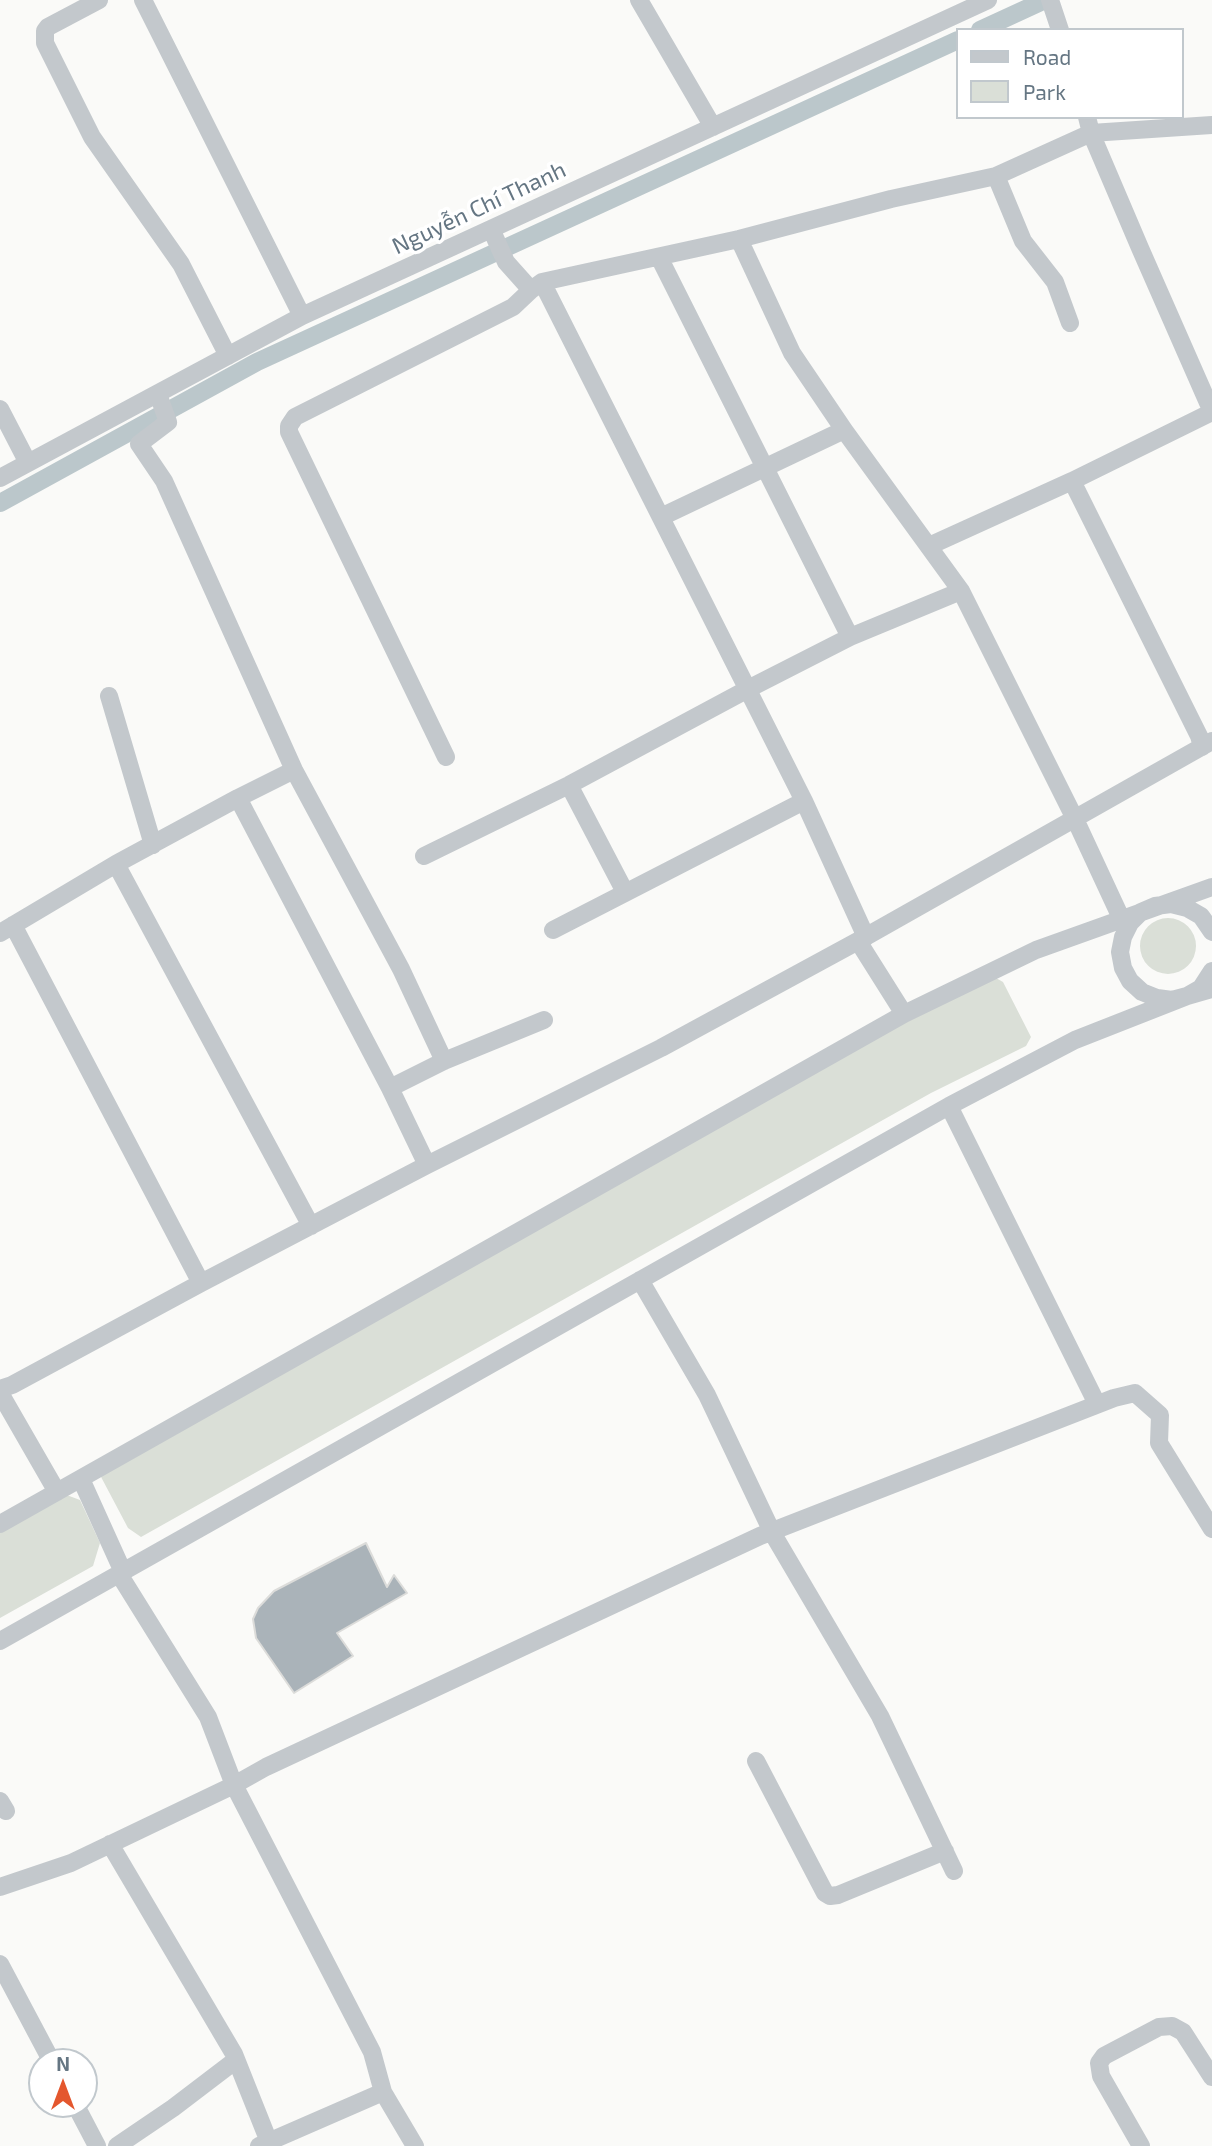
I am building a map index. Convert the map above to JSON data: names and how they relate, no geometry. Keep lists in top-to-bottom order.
{
  "streets": {
    "street": ["Nguyễn Chí Thanh"]
  },
  "legend": ["Road", "Park"],
  "north": "top"
}
